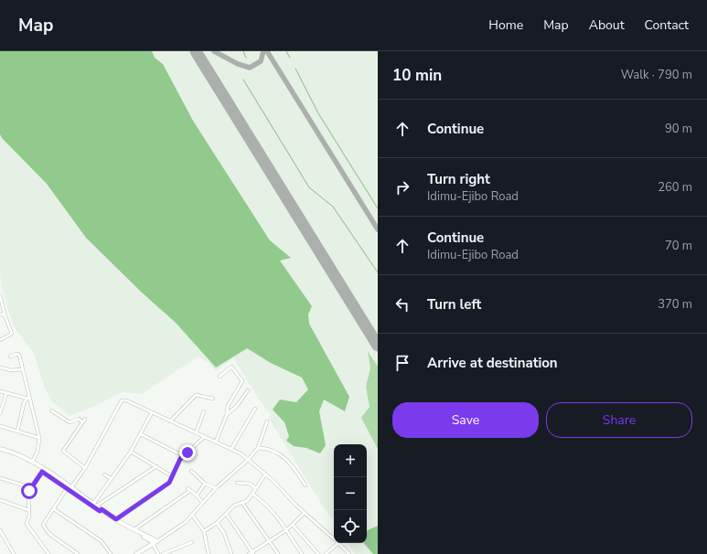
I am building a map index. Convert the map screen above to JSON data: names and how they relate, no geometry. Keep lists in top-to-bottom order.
{
  "page": {
    "header": "Map",
    "nav": [
      "Home",
      "Map",
      "About",
      "Contact"
    ],
    "heading": ["10 min", "Walk · 790 m"],
    "list": [
      ["Continue", "90 m"],
      ["Turn right", "Idimu-Ejibo Road", "260 m"],
      ["Continue", "Idimu-Ejibo Road", "70 m"],
      ["Turn left", "370 m"],
      "Arrive at destination"
    ],
    "buttons": ["Save", "Share"],
    "map_buttons": ["+", "−"]
  }
}
